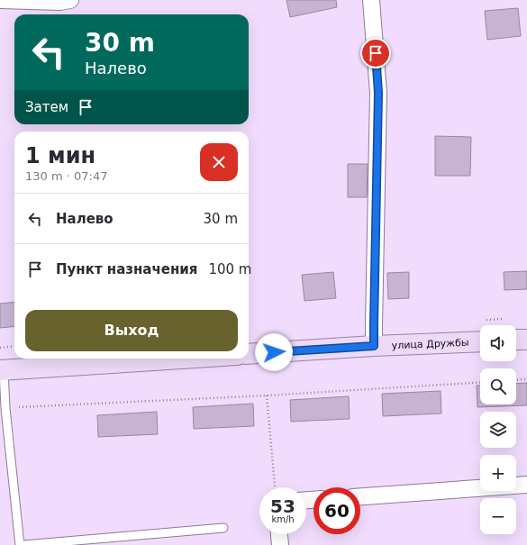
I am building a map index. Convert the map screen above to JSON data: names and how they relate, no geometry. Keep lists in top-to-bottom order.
{
  "streets": {
    "main road": ["улица Дружбы"]
  },
  "page": {
    "turn": ["30 m", "Налево"],
    "then": "Затем",
    "heading": ["1 мин", "130 m · 07:47"],
    "list": [
      {
        "name": "Налево",
        "value": "30 m"
      },
      {
        "name": "Пункт назначения",
        "value": "100 m"
      }
    ],
    "buttons": "Выход",
    "map_buttons": ["+", "−"],
    "speed": "53 km/h",
    "limit": "60"
  }
}
